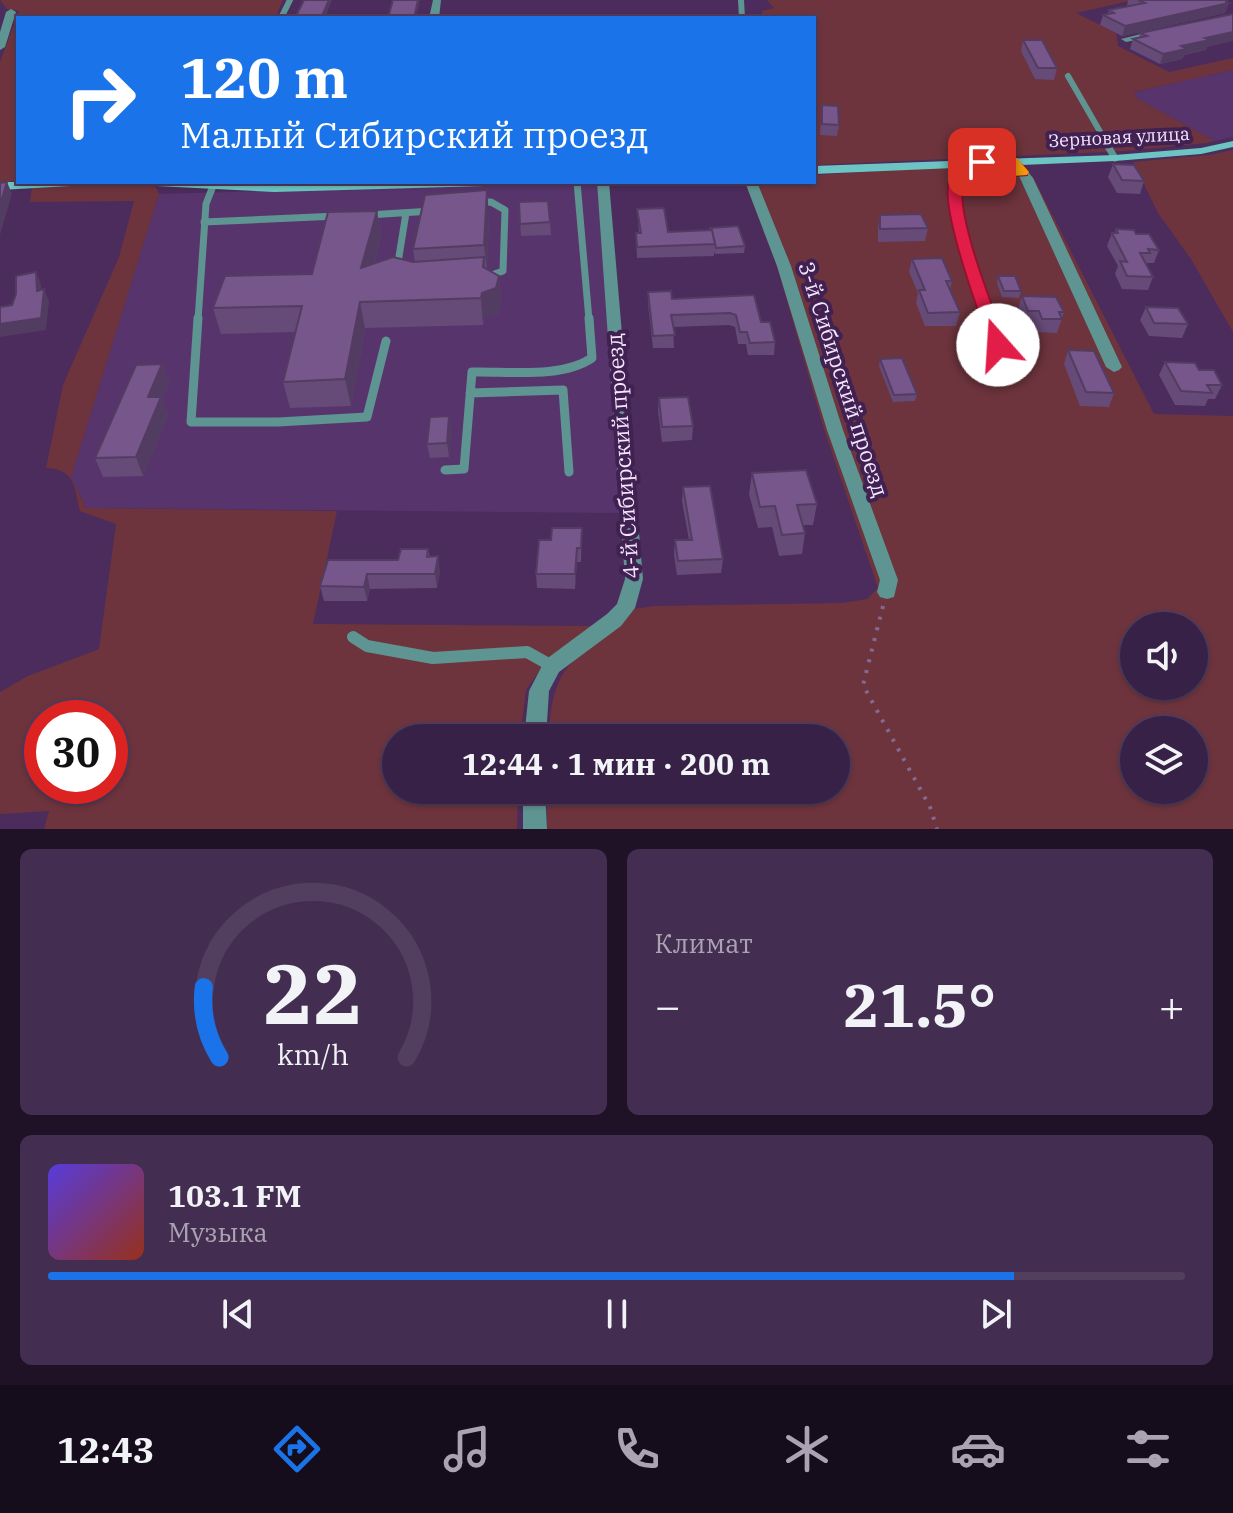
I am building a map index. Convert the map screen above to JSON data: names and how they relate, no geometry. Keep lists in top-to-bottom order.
{
  "streets": {
    "street": ["Зерновая улица", "3-й Сибирский проезд", "4-й Сибирский проезд"]
  },
  "page": {
    "turn": ["120 m", "Малый Сибирский проезд"],
    "limit": "30",
    "trip": "12:44 · 1 мин · 200 m",
    "tile": "Климат",
    "heat": ["−", "21.5°", "+"],
    "song": ["103.1 FM", "Музыка"],
    "tabs": "12:43",
    "gauge": ["22", "km/h"]
  }
}
